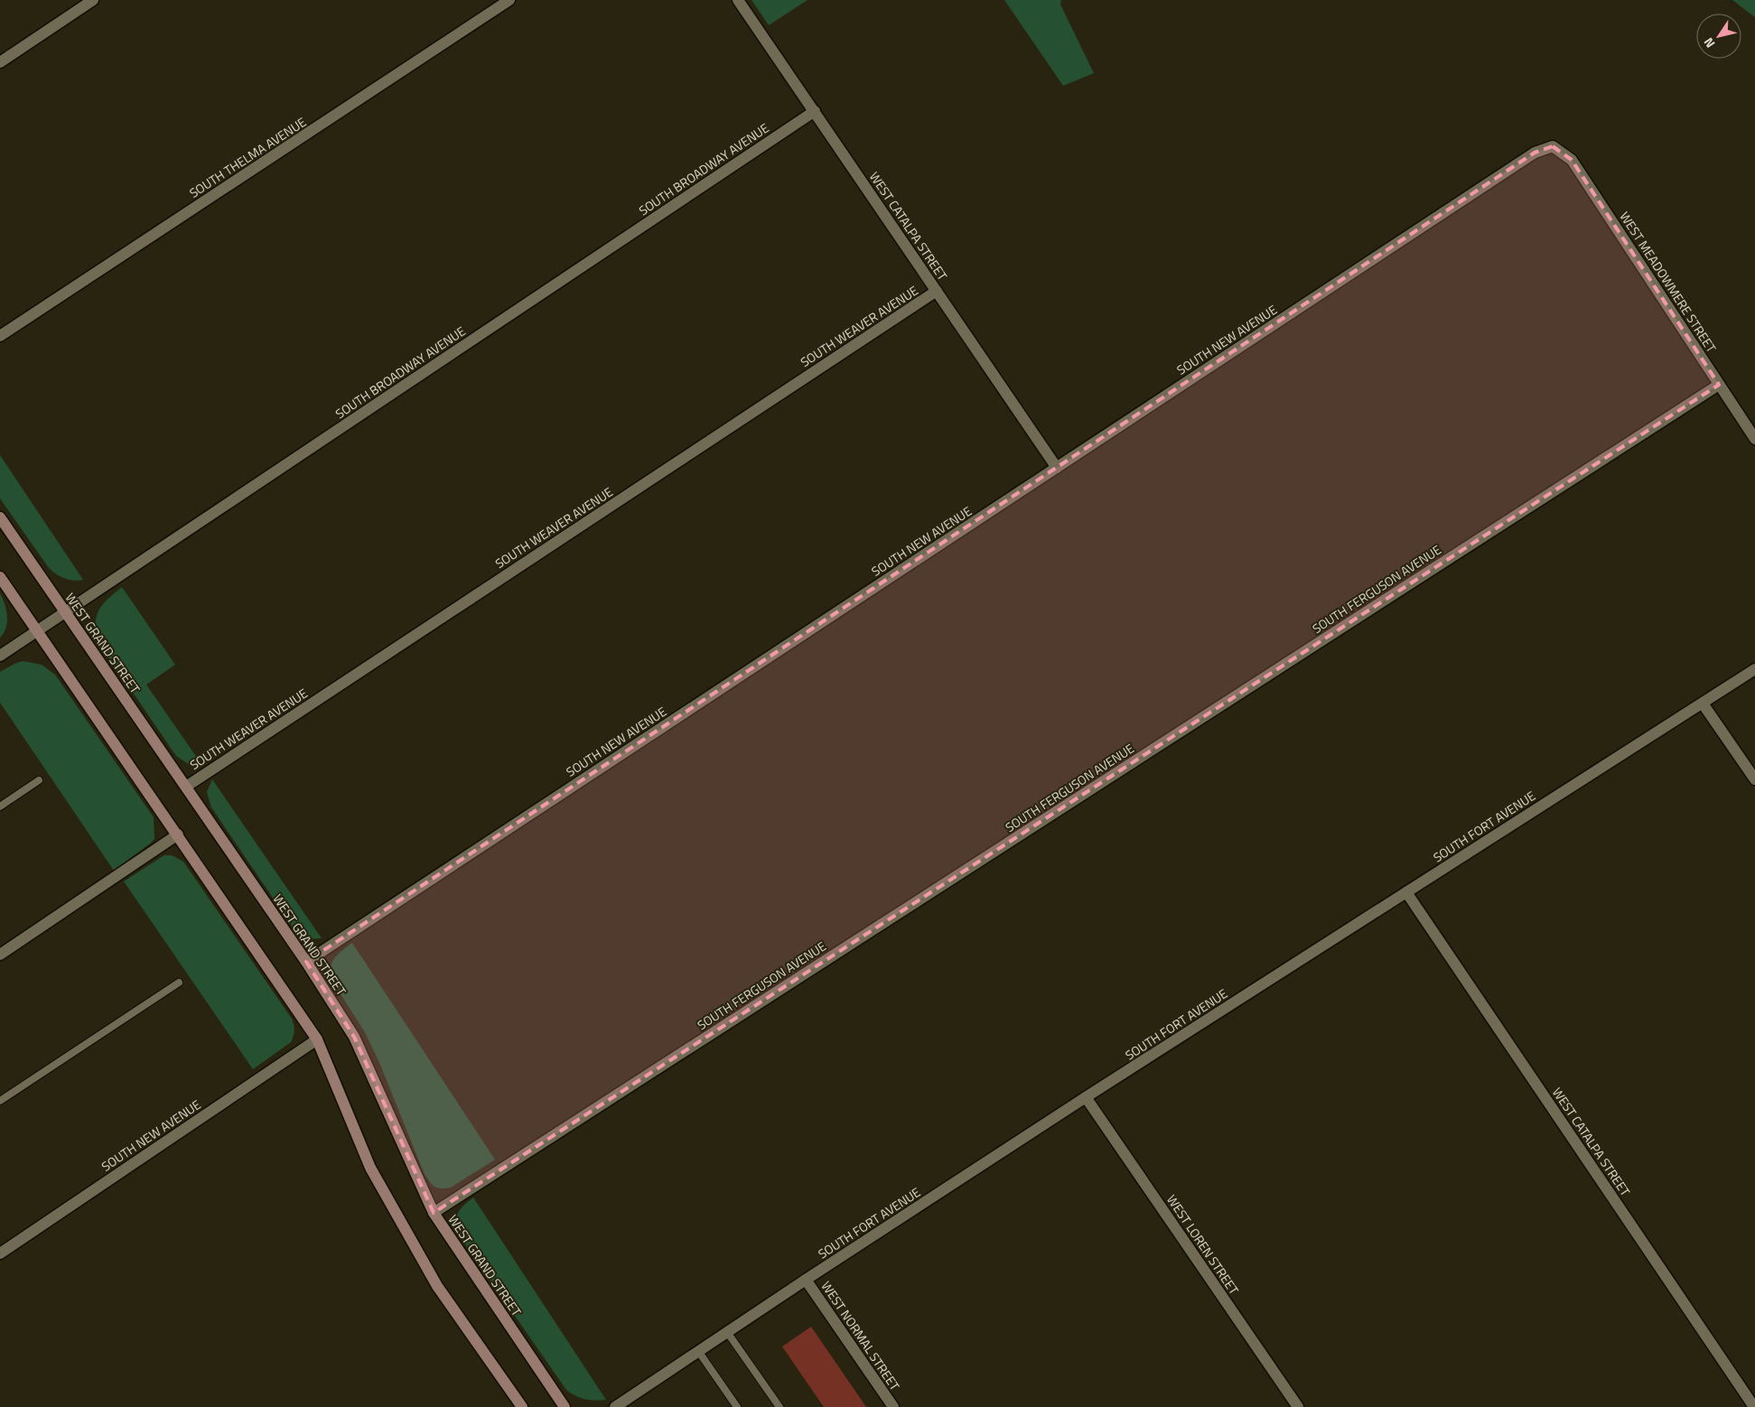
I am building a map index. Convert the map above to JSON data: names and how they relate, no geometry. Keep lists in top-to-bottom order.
{
  "streets": {
    "main road": ["WEST GRAND STREET"],
    "street": [
      "SOUTH THELMA AVENUE",
      "SOUTH BROADWAY AVENUE",
      "WEST CATALPA STREET",
      "WEST MEADOWMERE STREET",
      "SOUTH WEAVER AVENUE",
      "SOUTH NEW AVENUE",
      "SOUTH FERGUSON AVENUE",
      "SOUTH FORT AVENUE",
      "WEST LOREN STREET",
      "WEST NORMAL STREET"
    ]
  },
  "crossings": [
    ["SOUTH BROADWAY AVENUE", "WEST CATALPA STREET"],
    ["SOUTH BROADWAY AVENUE", "WEST GRAND STREET"],
    ["WEST CATALPA STREET", "SOUTH WEAVER AVENUE"],
    ["WEST CATALPA STREET", "SOUTH NEW AVENUE"],
    ["WEST CATALPA STREET", "SOUTH FORT AVENUE"],
    ["WEST MEADOWMERE STREET", "SOUTH NEW AVENUE"],
    ["WEST MEADOWMERE STREET", "SOUTH FERGUSON AVENUE"],
    ["SOUTH WEAVER AVENUE", "WEST GRAND STREET"],
    ["SOUTH NEW AVENUE", "WEST GRAND STREET"],
    ["SOUTH FERGUSON AVENUE", "WEST GRAND STREET"],
    ["SOUTH FORT AVENUE", "WEST LOREN STREET"],
    ["SOUTH FORT AVENUE", "WEST NORMAL STREET"]
  ],
  "north": "bottom left"
}
